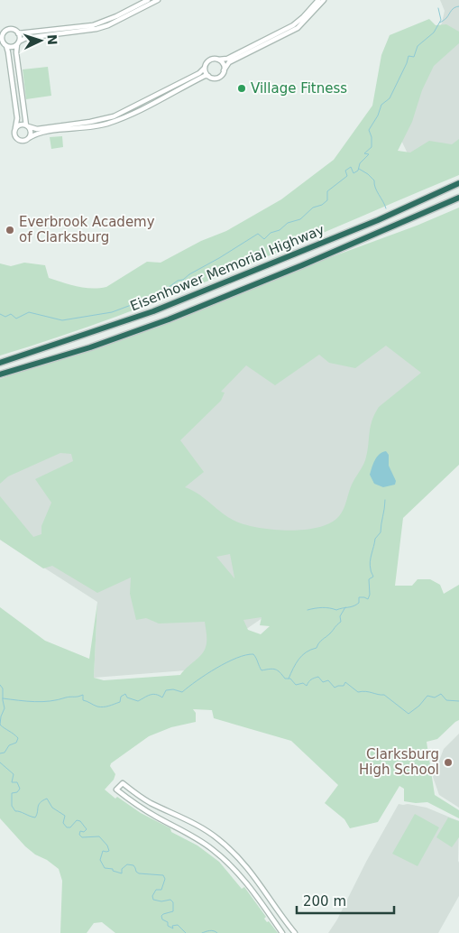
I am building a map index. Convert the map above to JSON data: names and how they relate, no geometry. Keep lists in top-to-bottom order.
{
  "streets": {
    "highway": ["Eisenhower Memorial Highway"]
  },
  "places": ["Village Fitness", "Everbrook Academy of Clarksburg", "Clarksburg High School"],
  "scale_bar": "200 m",
  "north": "right"
}
